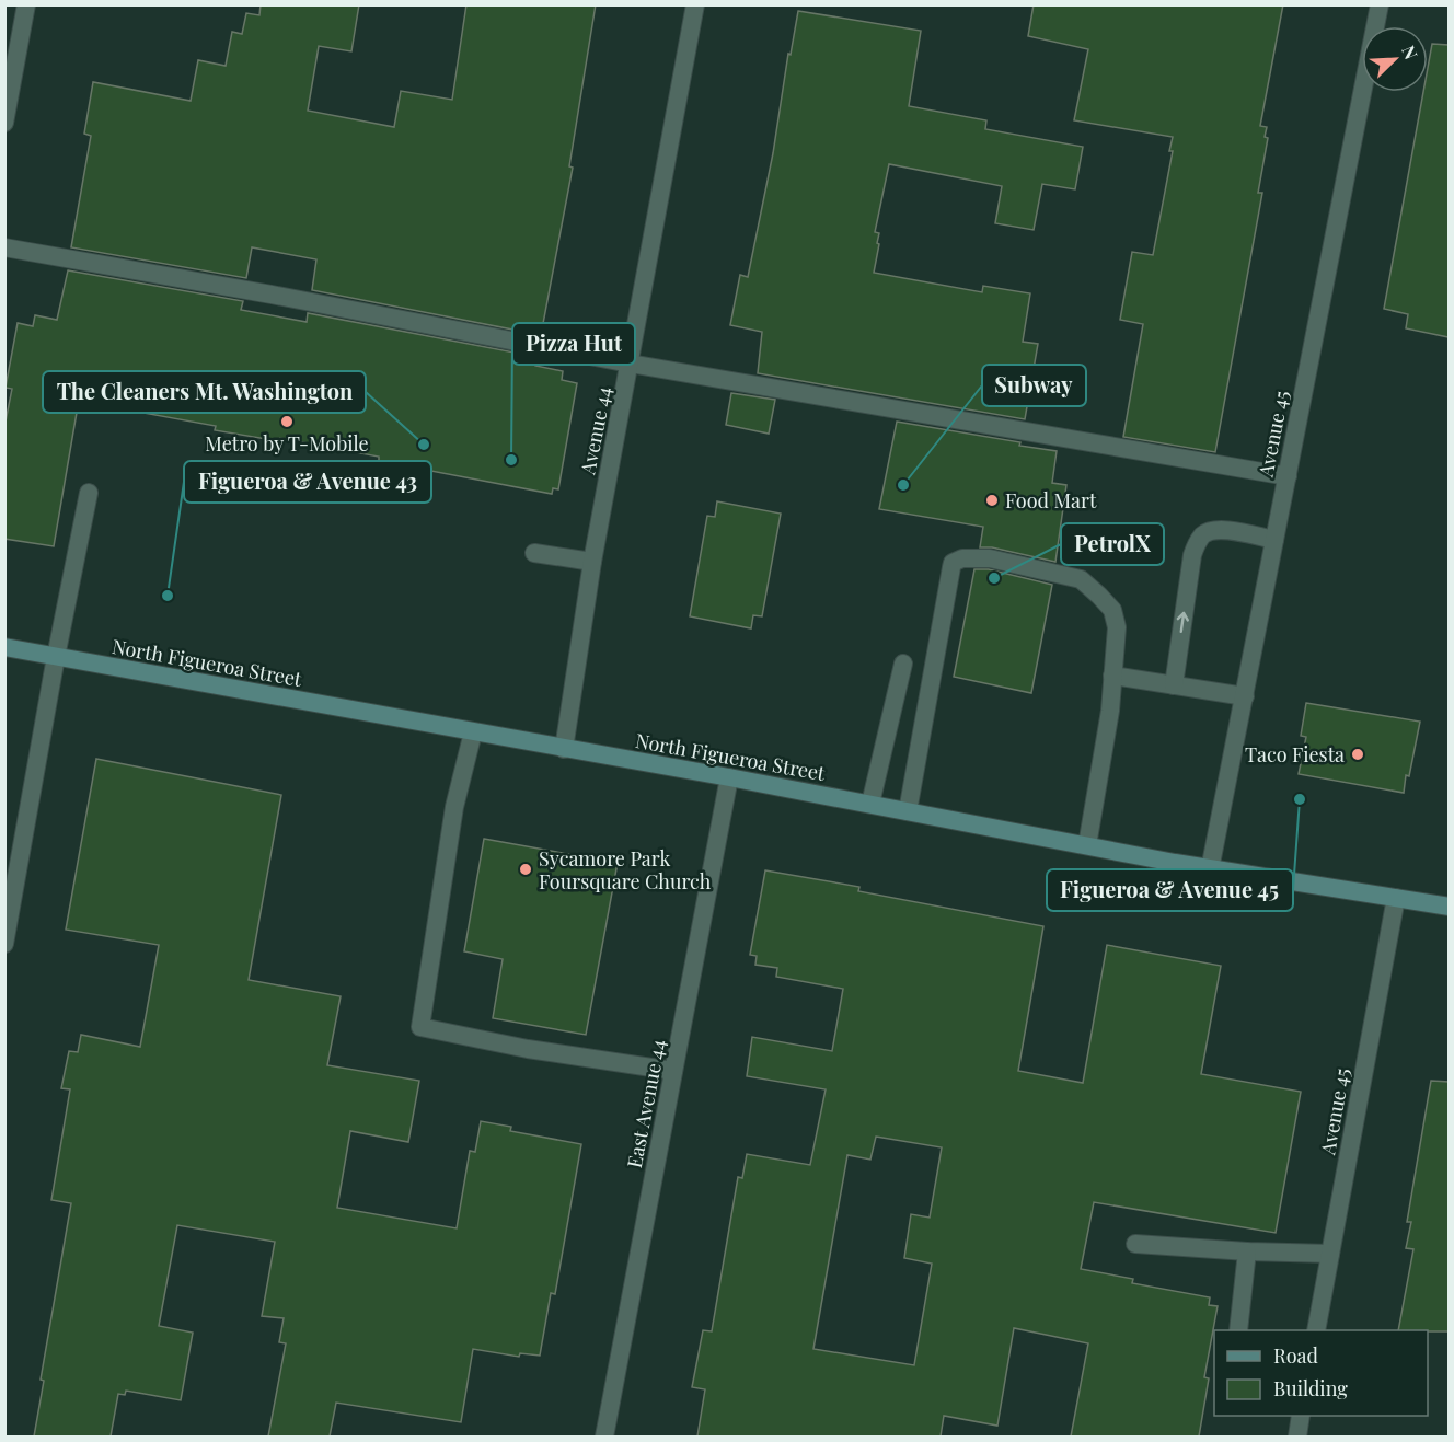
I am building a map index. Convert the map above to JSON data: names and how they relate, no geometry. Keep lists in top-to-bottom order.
{
  "streets": {
    "main road": ["North Figueroa Street"],
    "street": ["Avenue 44", "Avenue 45", "East Avenue 44"]
  },
  "crossings": [
    ["Avenue 44", "North Figueroa Street"],
    ["Avenue 45", "North Figueroa Street"],
    ["North Figueroa Street", "East Avenue 44"]
  ],
  "places": [
    "Metro by T-Mobile",
    "The Cleaners Mt. Washington",
    "Pizza Hut",
    "Subway",
    "Food Mart",
    "PetrolX",
    "Figueroa & Avenue 43",
    "Taco Fiesta",
    "Figueroa & Avenue 45",
    "Sycamore Park Foursquare Church"
  ],
  "legend": ["Road", "Building"],
  "north": "top right"
}
